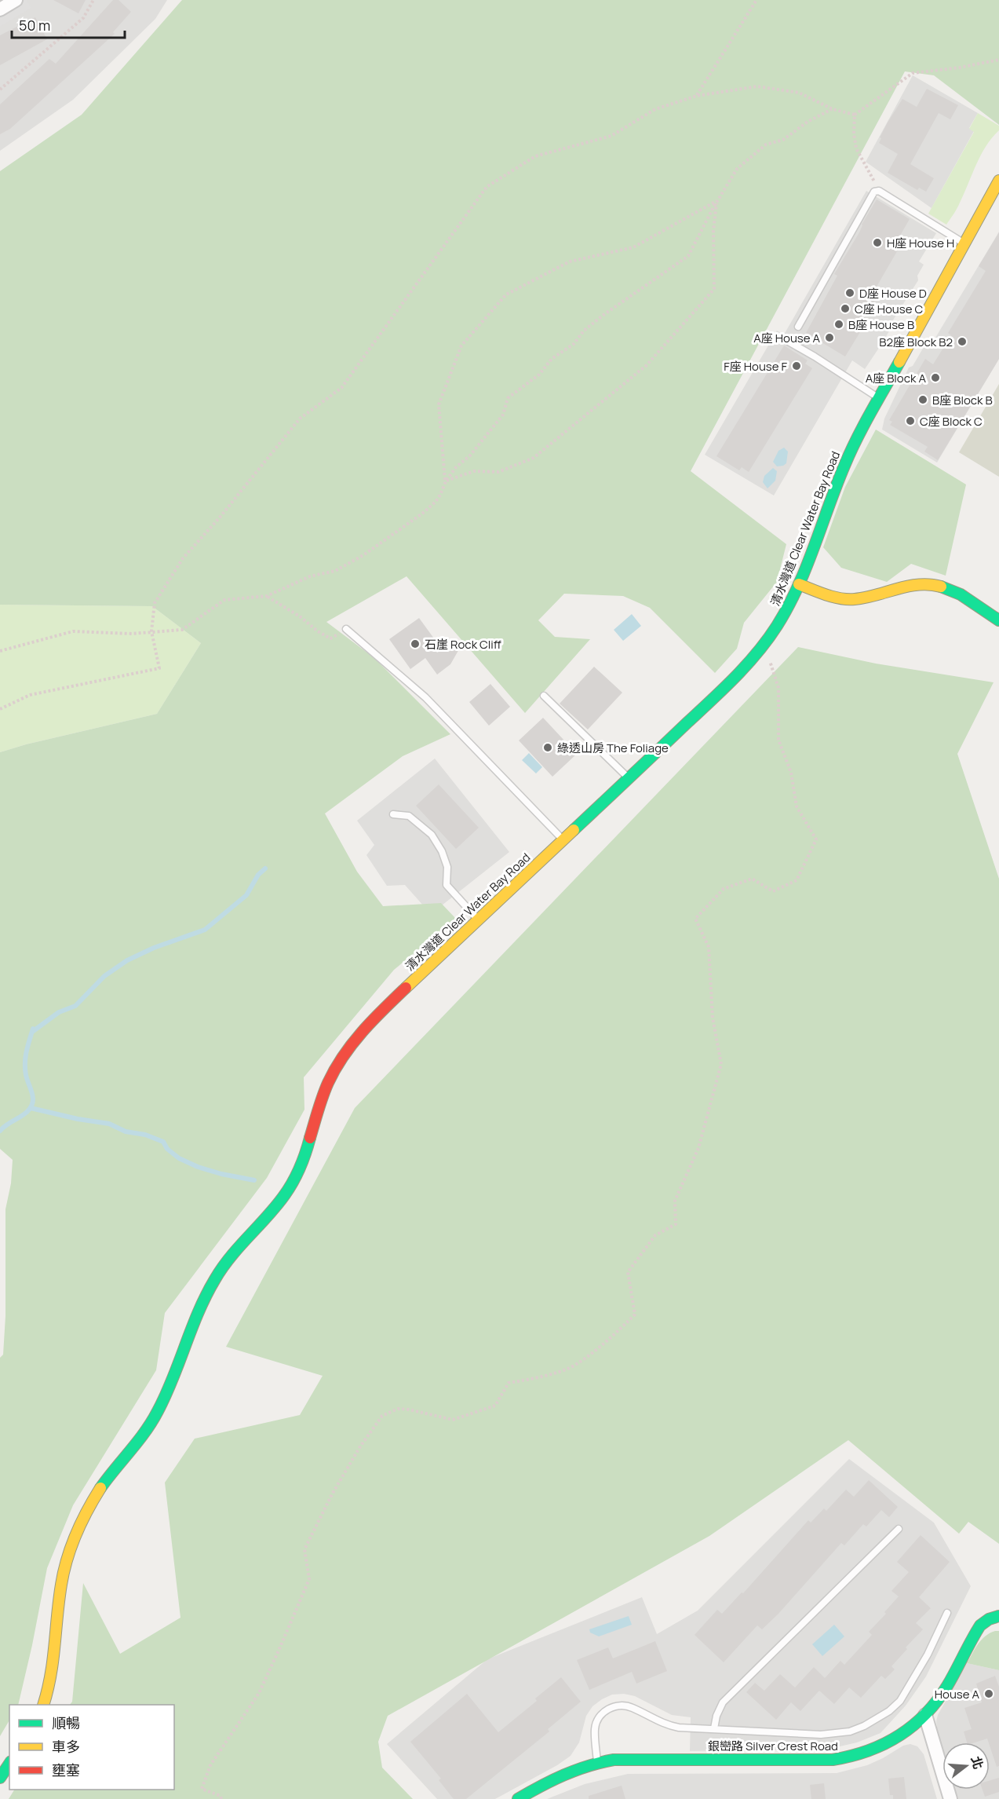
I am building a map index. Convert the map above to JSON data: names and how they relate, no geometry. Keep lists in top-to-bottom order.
{
  "streets": {
    "main road": ["清水灣道 Clear Water Bay Road", "銀巒路 Silver Crest Road"]
  },
  "places": [
    "H座 House H",
    "D座 House D",
    "C座 House C",
    "B座 House B",
    "A座 House A",
    "B2座 Block B2",
    "F座 House F",
    "A座 Block A",
    "B座 Block B",
    "C座 Block C",
    "石崖 Rock Cliff",
    "綠透山房 The Foliage",
    "House A"
  ],
  "legend": ["順暢", "車多", "壅塞"],
  "scale_bar": "50 m",
  "north": "right"
}
